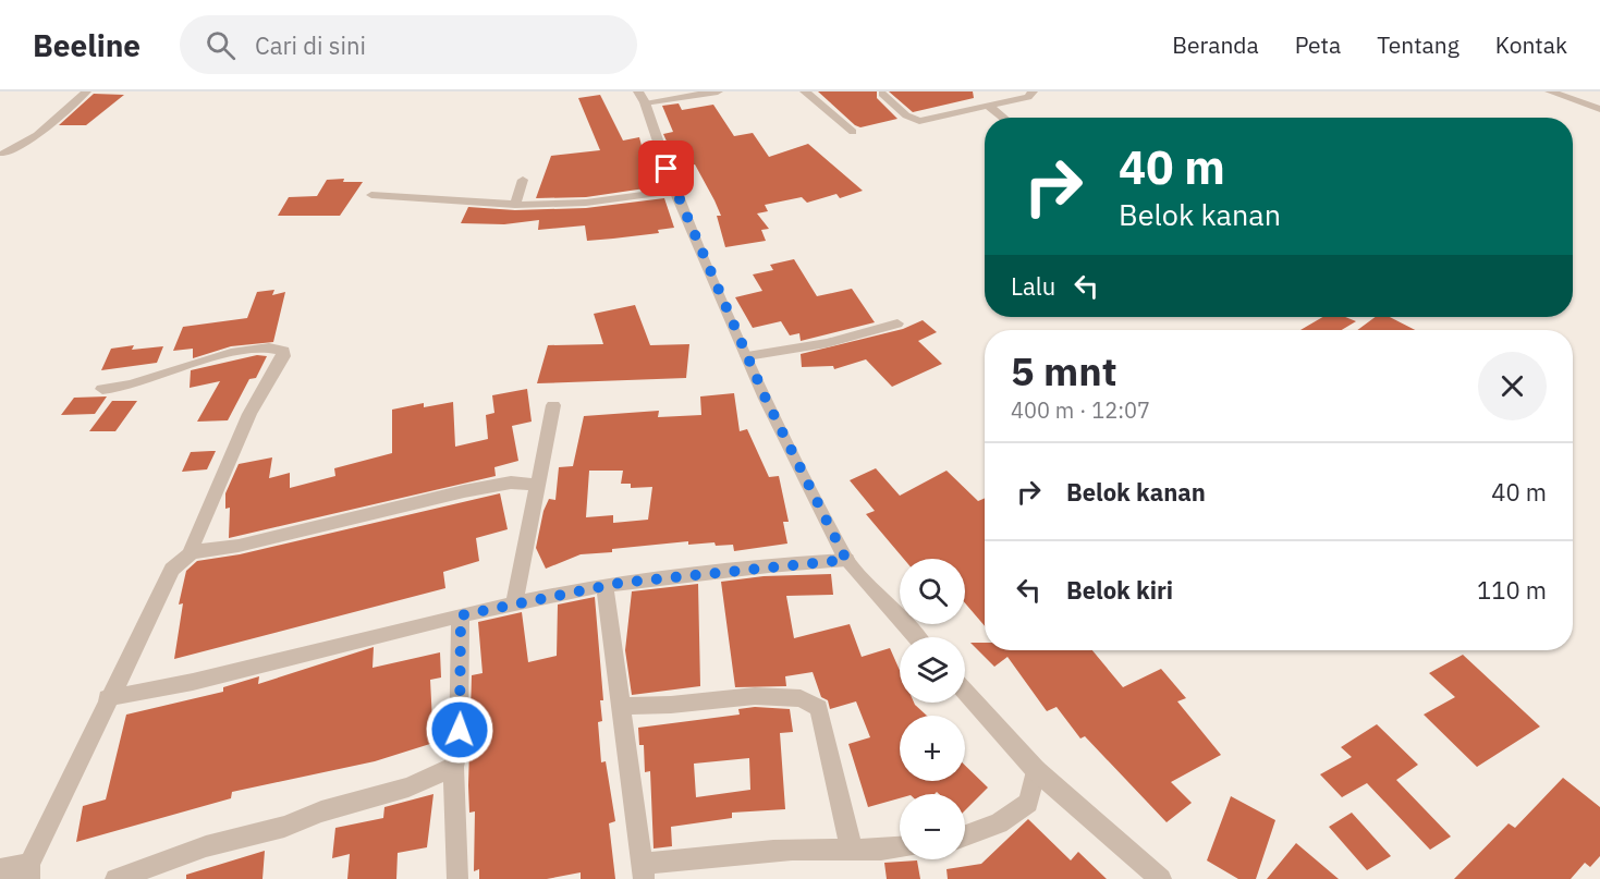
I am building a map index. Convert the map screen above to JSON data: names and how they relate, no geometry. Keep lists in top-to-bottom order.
{
  "page": {
    "header": "Beeline",
    "search": "Cari di sini",
    "nav": [
      "Beranda",
      "Peta",
      "Tentang",
      "Kontak"
    ],
    "turn": ["40 m", "Belok kanan"],
    "then": "Lalu",
    "heading": ["5 mnt", "400 m · 12:07"],
    "list": [
      {
        "name": "Belok kanan",
        "value": "40 m"
      },
      {
        "name": "Belok kiri",
        "value": "110 m"
      }
    ],
    "map_buttons": ["+", "−"]
  }
}
